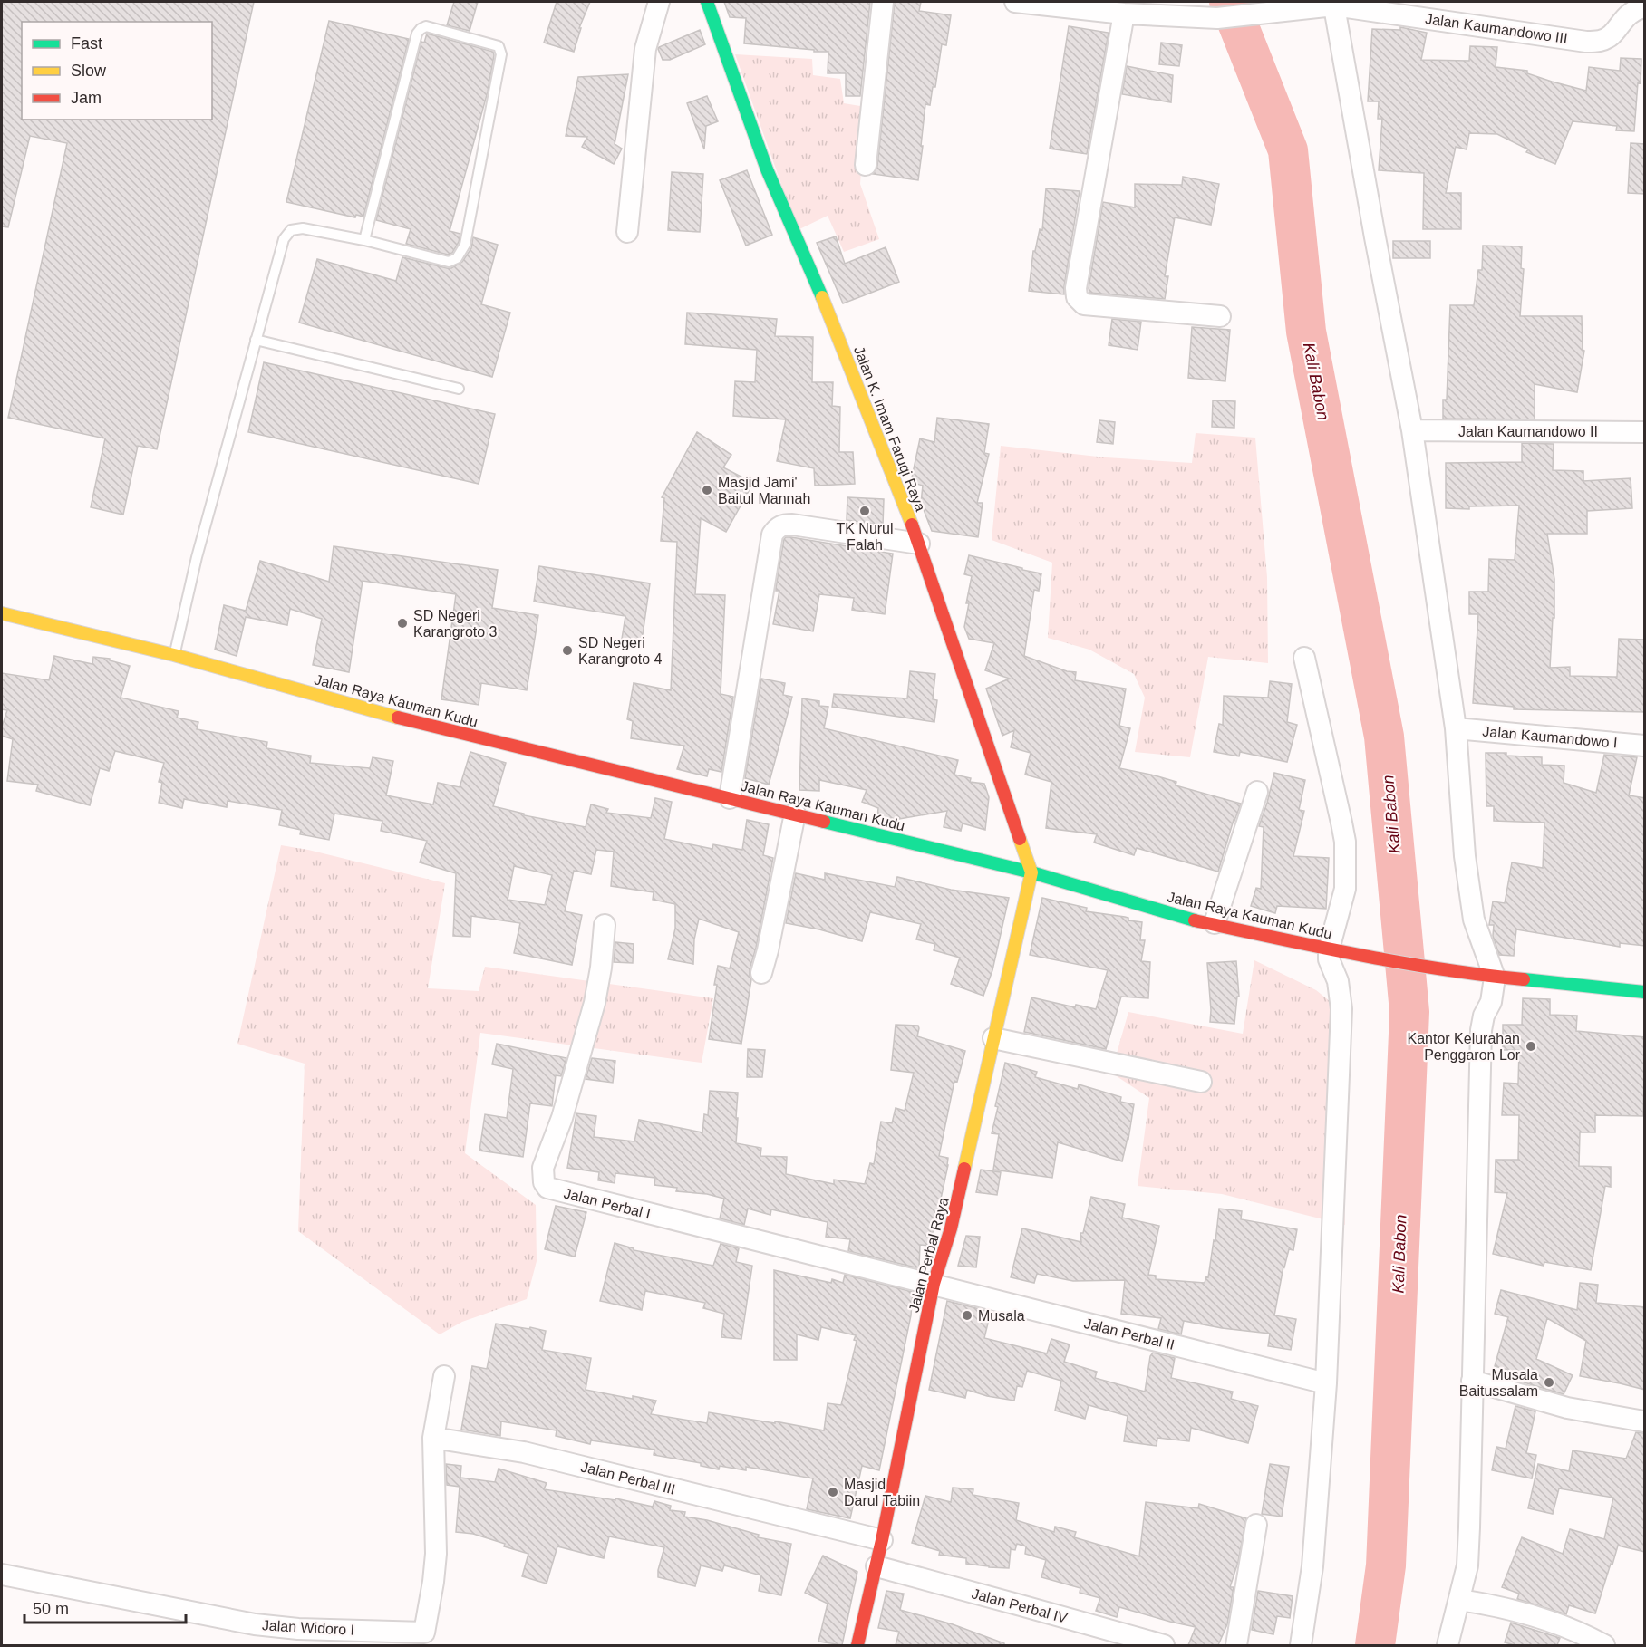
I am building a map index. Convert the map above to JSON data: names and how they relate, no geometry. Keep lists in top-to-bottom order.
{
  "streets": {
    "street": [
      "Jalan Kaumandowo III",
      "Jalan K. Imam Faruqi Raya",
      "Jalan Kaumandowo II",
      "Jalan Raya Kauman Kudu",
      "Jalan Kaumandowo I",
      "Jalan Perbal I",
      "Jalan Perbal Raya",
      "Jalan Perbal II",
      "Jalan Perbal III",
      "Jalan Perbal IV",
      "Jalan Widoro I"
    ]
  },
  "crossings": [
    ["Jalan K. Imam Faruqi Raya", "Jalan Raya Kauman Kudu"],
    ["Jalan K. Imam Faruqi Raya", "Jalan Perbal Raya"],
    ["Jalan Raya Kauman Kudu", "Jalan Perbal Raya"],
    ["Jalan Perbal I", "Jalan Perbal Raya"],
    ["Jalan Perbal I", "Jalan Perbal II"],
    ["Jalan Perbal Raya", "Jalan Perbal II"],
    ["Jalan Perbal Raya", "Jalan Perbal III"],
    ["Jalan Perbal Raya", "Jalan Perbal IV"],
    ["Jalan Perbal III", "Jalan Widoro I"]
  ],
  "water": ["Kali Babon"],
  "places": [
    "Masjid Jami' Baitul Mannah",
    "TK Nurul Falah",
    "SD Negeri Karangroto 3",
    "SD Negeri Karangroto 4",
    "Kantor Kelurahan Penggaron Lor",
    "Musala",
    "Musala Baitussalam",
    "Masjid Darul Tabiin"
  ],
  "legend": ["Fast", "Slow", "Jam"],
  "scale_bar": "50 m"
}
